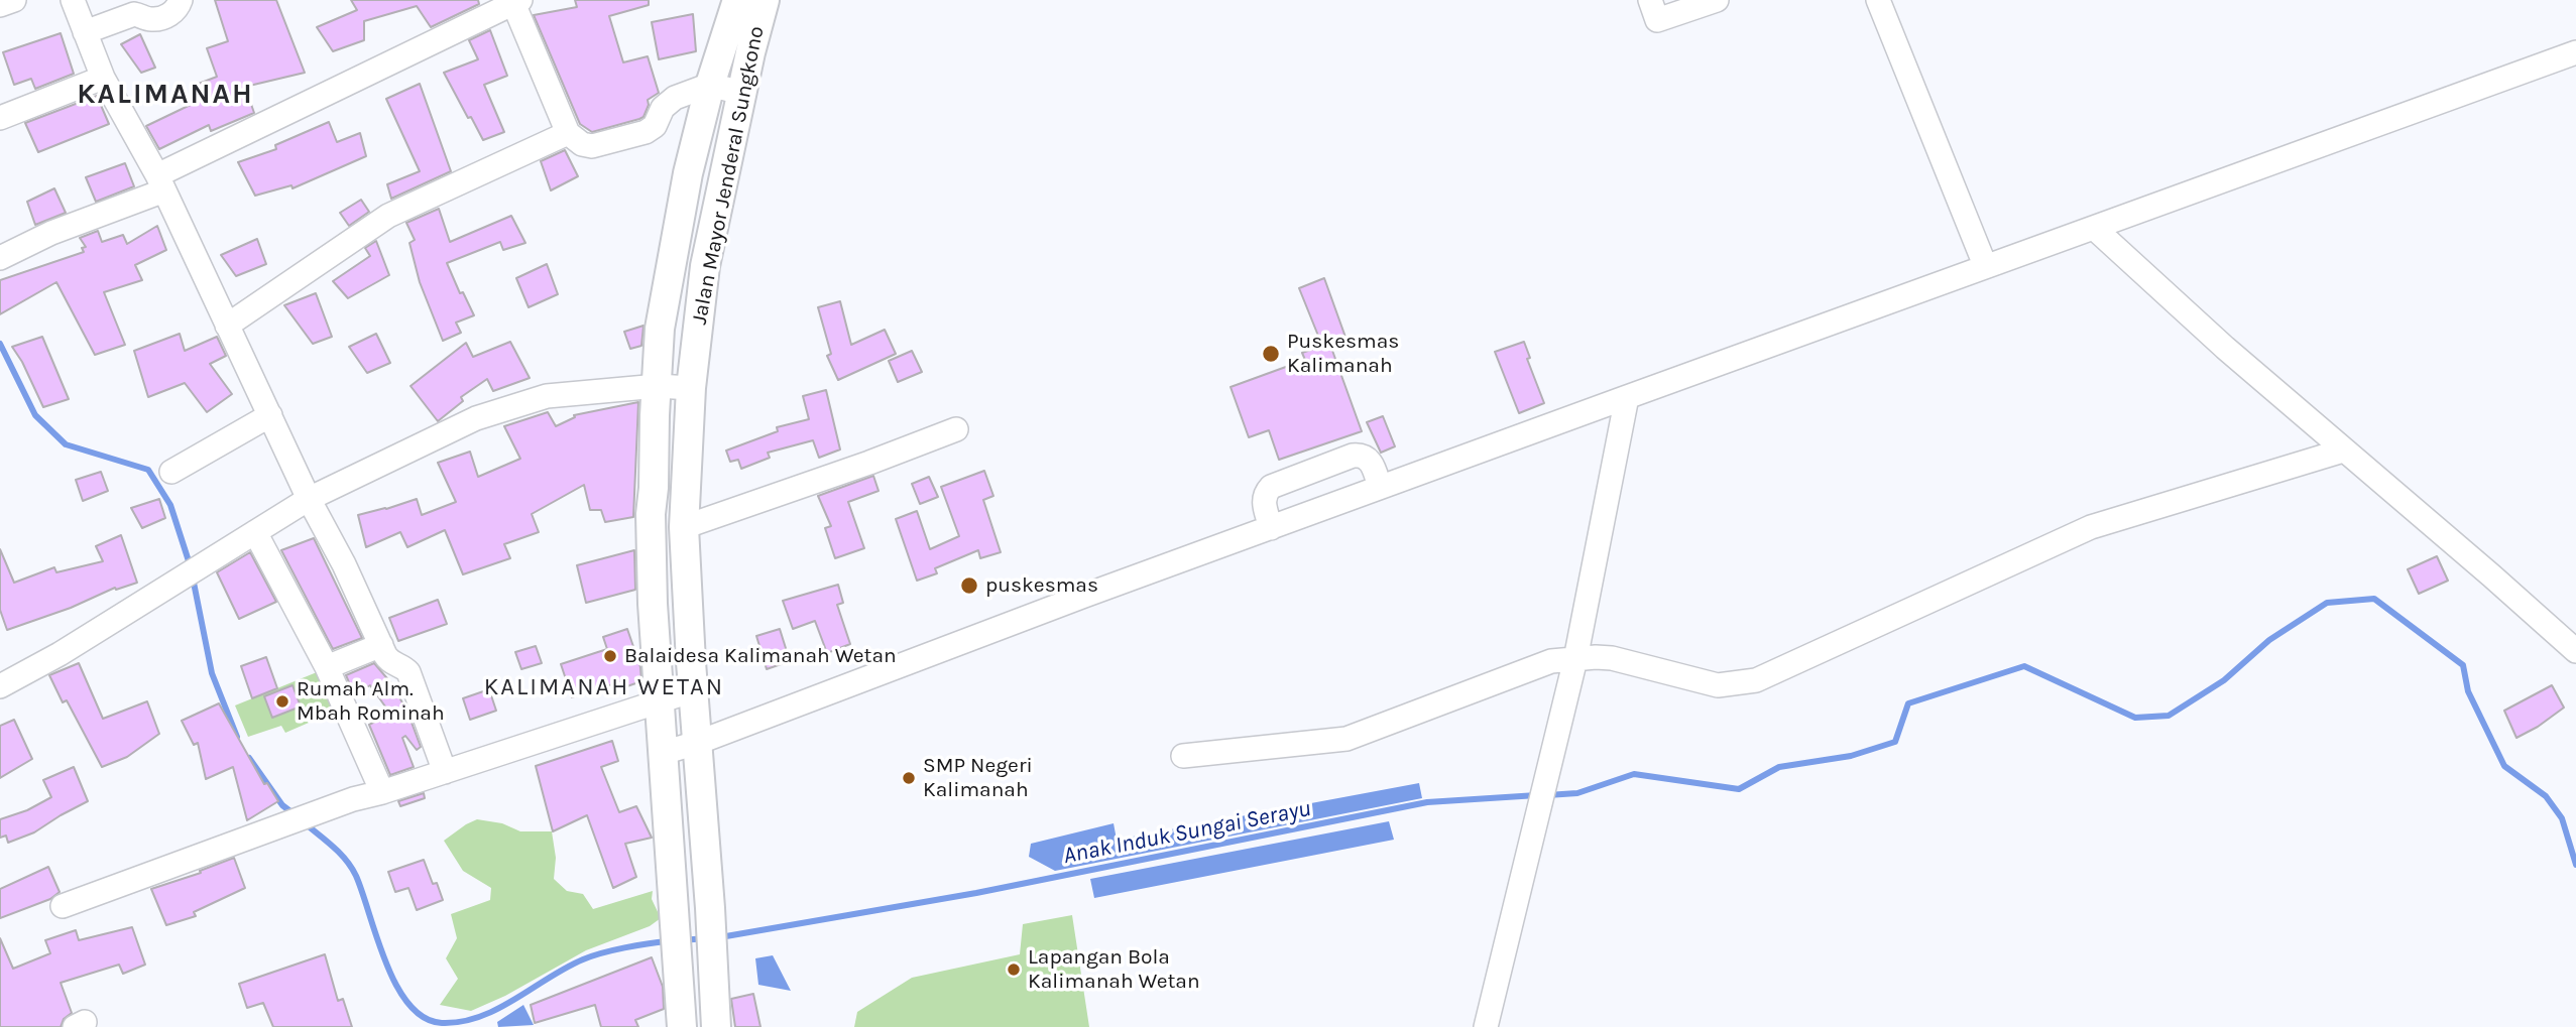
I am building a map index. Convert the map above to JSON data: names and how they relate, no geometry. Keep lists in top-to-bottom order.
{
  "streets": {
    "main road": ["Jalan Mayor Jenderal Sungkono"]
  },
  "districts": ["KALIMANAH", "KALIMANAH WETAN"],
  "water": ["Anak Induk Sungai Serayu"],
  "places": [
    "Puskesmas Kalimanah",
    "puskesmas",
    "Balaidesa Kalimanah Wetan",
    "Rumah Alm. Mbah Rominah",
    "SMP Negeri Kalimanah",
    "Lapangan Bola Kalimanah Wetan"
  ]
}
